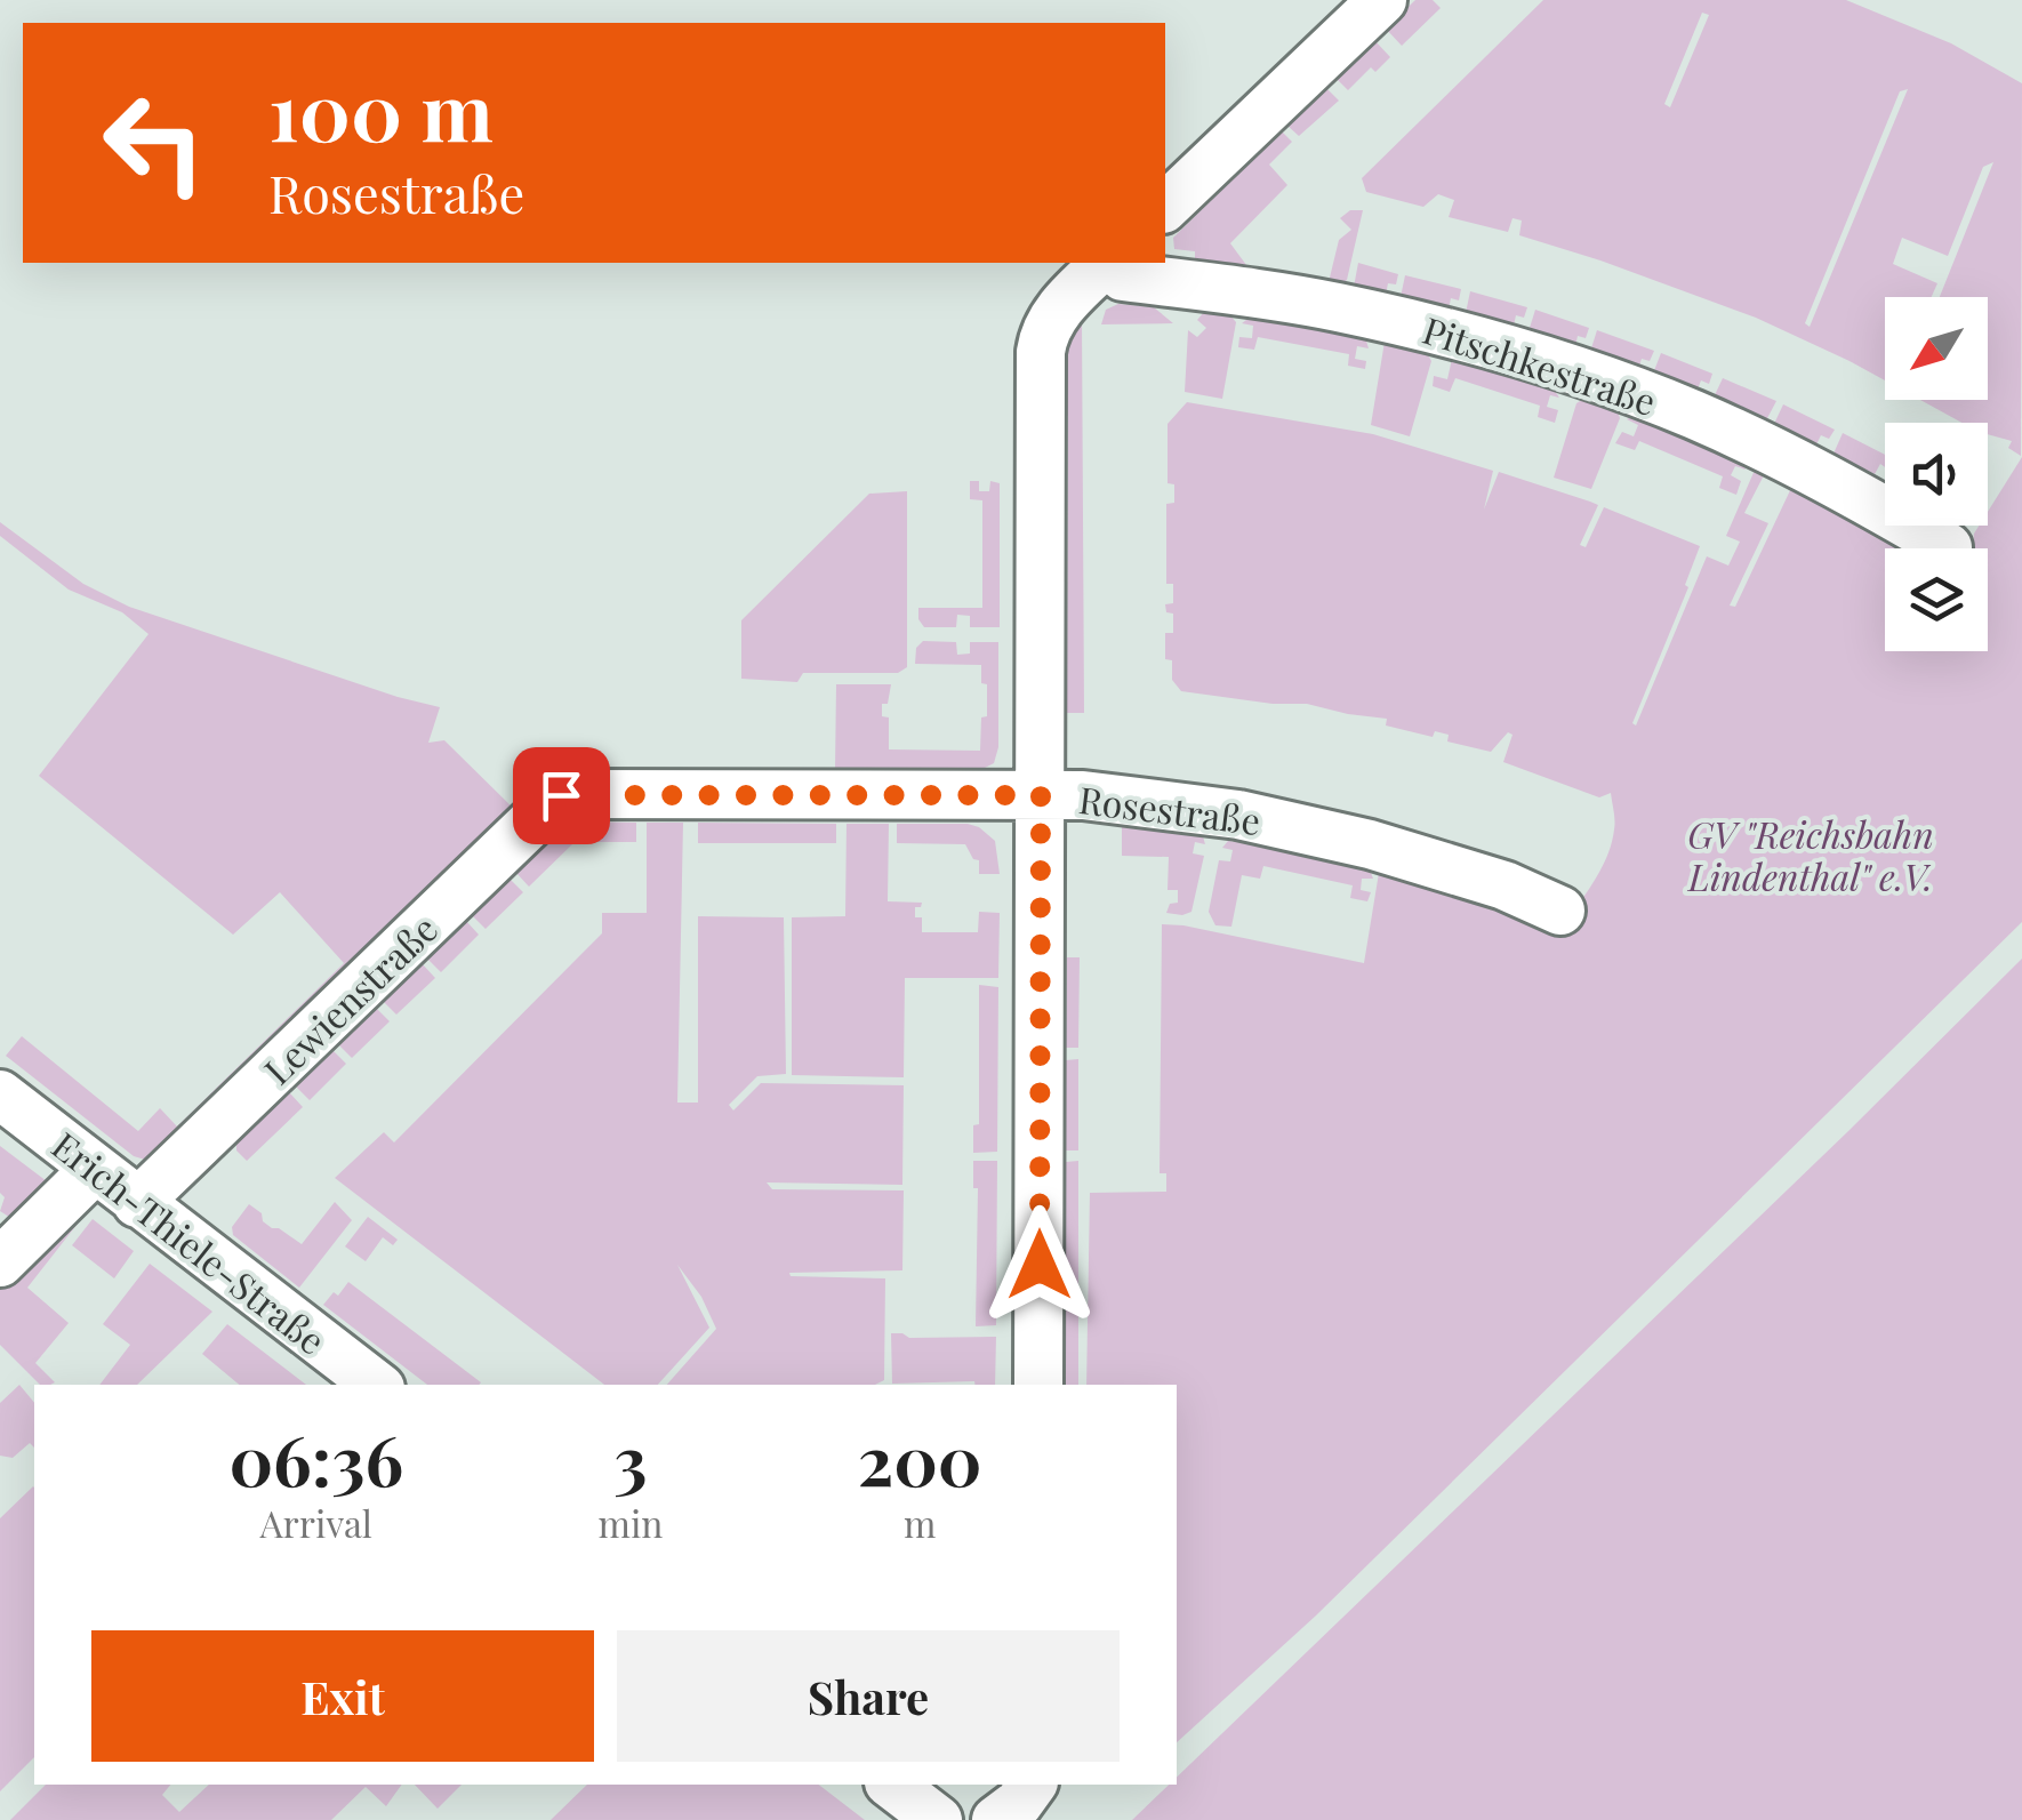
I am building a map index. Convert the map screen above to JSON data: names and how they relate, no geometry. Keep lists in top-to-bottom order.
{
  "streets": {
    "street": [
      "Pitschkestraße",
      "Rosestraße",
      "Lewienstraße",
      "Erich-Thiele-Straße"
    ]
  },
  "crossings": [
    ["Rosestraße", "Lewienstraße"],
    ["Lewienstraße", "Erich-Thiele-Straße"]
  ],
  "parks": ["GV \"Reichsbahn Lindenthal\" e.V."],
  "north": "bottom left",
  "page": {
    "turn": ["100 m", "Rosestraße"],
    "eta": [
      "06:36",
      "Arrival",
      "3",
      "min",
      "200",
      "m"
    ],
    "buttons": ["Exit", "Share"]
  }
}
